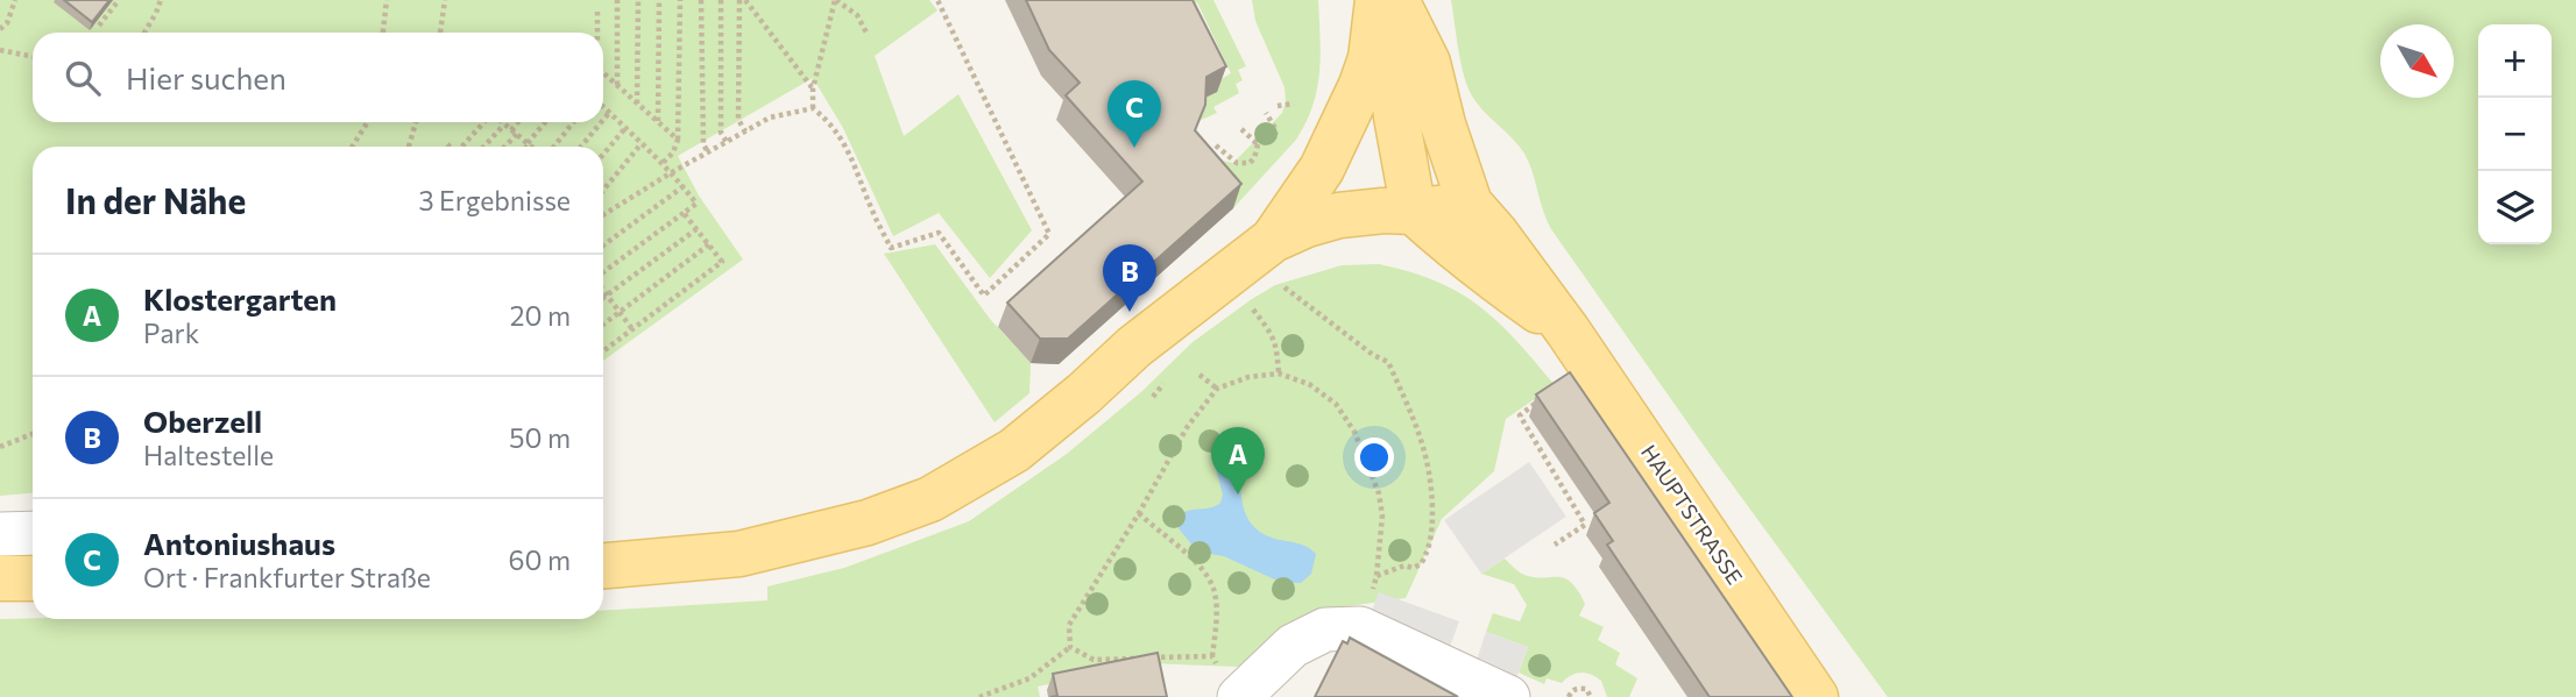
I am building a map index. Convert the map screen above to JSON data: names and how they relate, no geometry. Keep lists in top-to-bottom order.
{
  "streets": {
    "main road": ["HAUPTSTRASSE"]
  },
  "north": "bottom right",
  "page": {
    "map_buttons": ["+", "−"],
    "search": "Hier suchen",
    "pins": ["C", "B", "A"],
    "heading": ["In der Nähe", "3 Ergebnisse"],
    "list": [
      {
        "mark": "A",
        "name": "Klostergarten",
        "note": "Park",
        "value": "20 m"
      },
      {
        "mark": "B",
        "name": "Oberzell",
        "note": "Haltestelle",
        "value": "50 m"
      },
      {
        "mark": "C",
        "name": "Antoniushaus",
        "note": "Ort · Frankfurter Straße",
        "value": "60 m"
      }
    ]
  }
}
